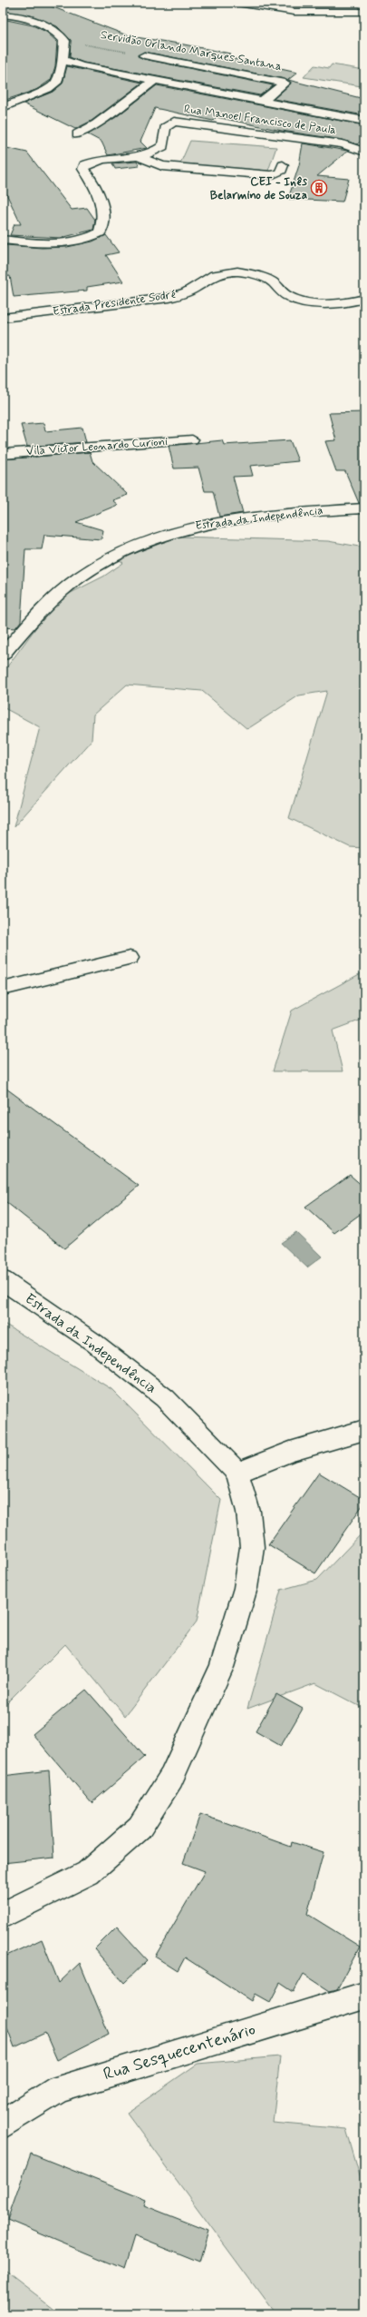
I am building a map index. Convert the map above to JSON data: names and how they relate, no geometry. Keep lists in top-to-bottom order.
{
  "streets": {
    "street": [
      "Servidão Orlando Marques Santana",
      "Rua Manoel Francisco de Paula",
      "Estrada Presidente Sodré",
      "Vila Victor Leonardo Curioni",
      "Estrada da Independência",
      "Rua Sesquecentenário"
    ]
  },
  "crossings": [
    ["Servidão Orlando Marques Santana", "Rua Manoel Francisco de Paula"]
  ],
  "places": {
    "building": ["CEI - Inês Belarmino de Souza"]
  }
}
